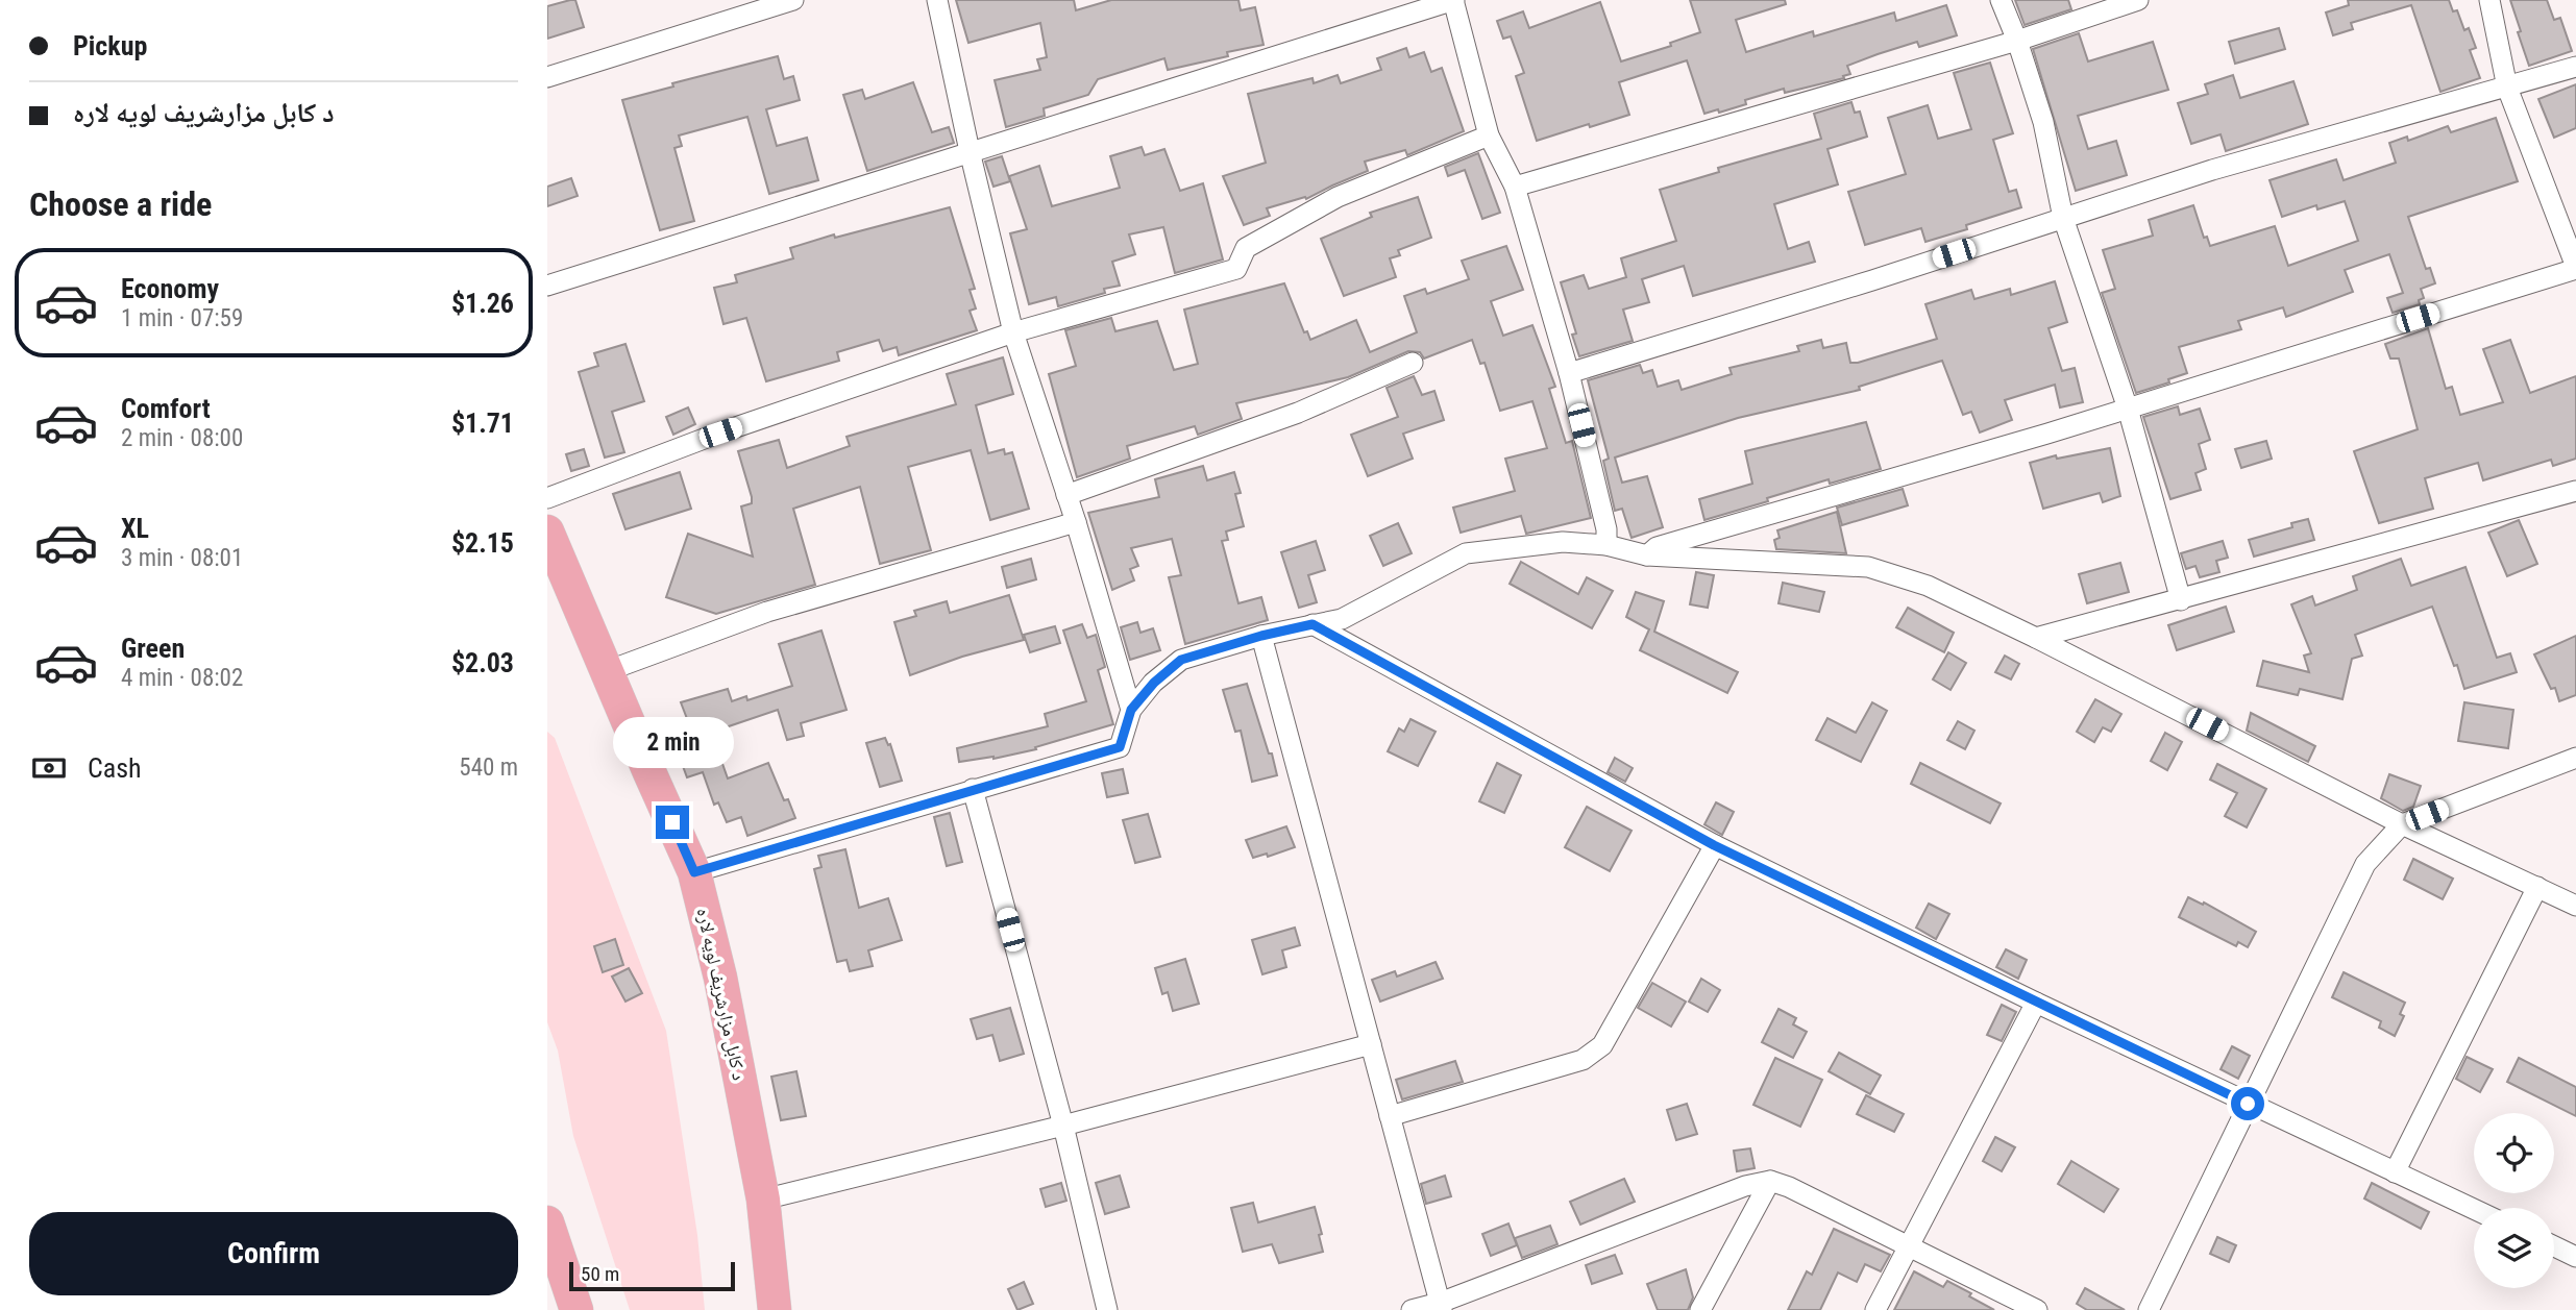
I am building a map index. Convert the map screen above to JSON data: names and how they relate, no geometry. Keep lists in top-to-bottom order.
{
  "streets": {
    "highway": ["د کابل مزارشریف لویه لاره"]
  },
  "scale_bar": "50 m",
  "page": {
    "banner": ["Pickup", "د کابل مزارشریف لویه لاره"],
    "heading": "Choose a ride",
    "list": [
      {
        "name": "Economy",
        "note": "1 min · 07:59",
        "value": "$1.26"
      },
      {
        "name": "Comfort",
        "note": "2 min · 08:00",
        "value": "$1.71"
      },
      {
        "name": "XL",
        "note": "3 min · 08:01",
        "value": "$2.15"
      },
      {
        "name": "Green",
        "note": "4 min · 08:02",
        "value": "$2.03"
      }
    ],
    "bubble": "2 min",
    "pay": ["Cash", "540 m"],
    "buttons": "Confirm",
    "scale": "50 m"
  }
}
